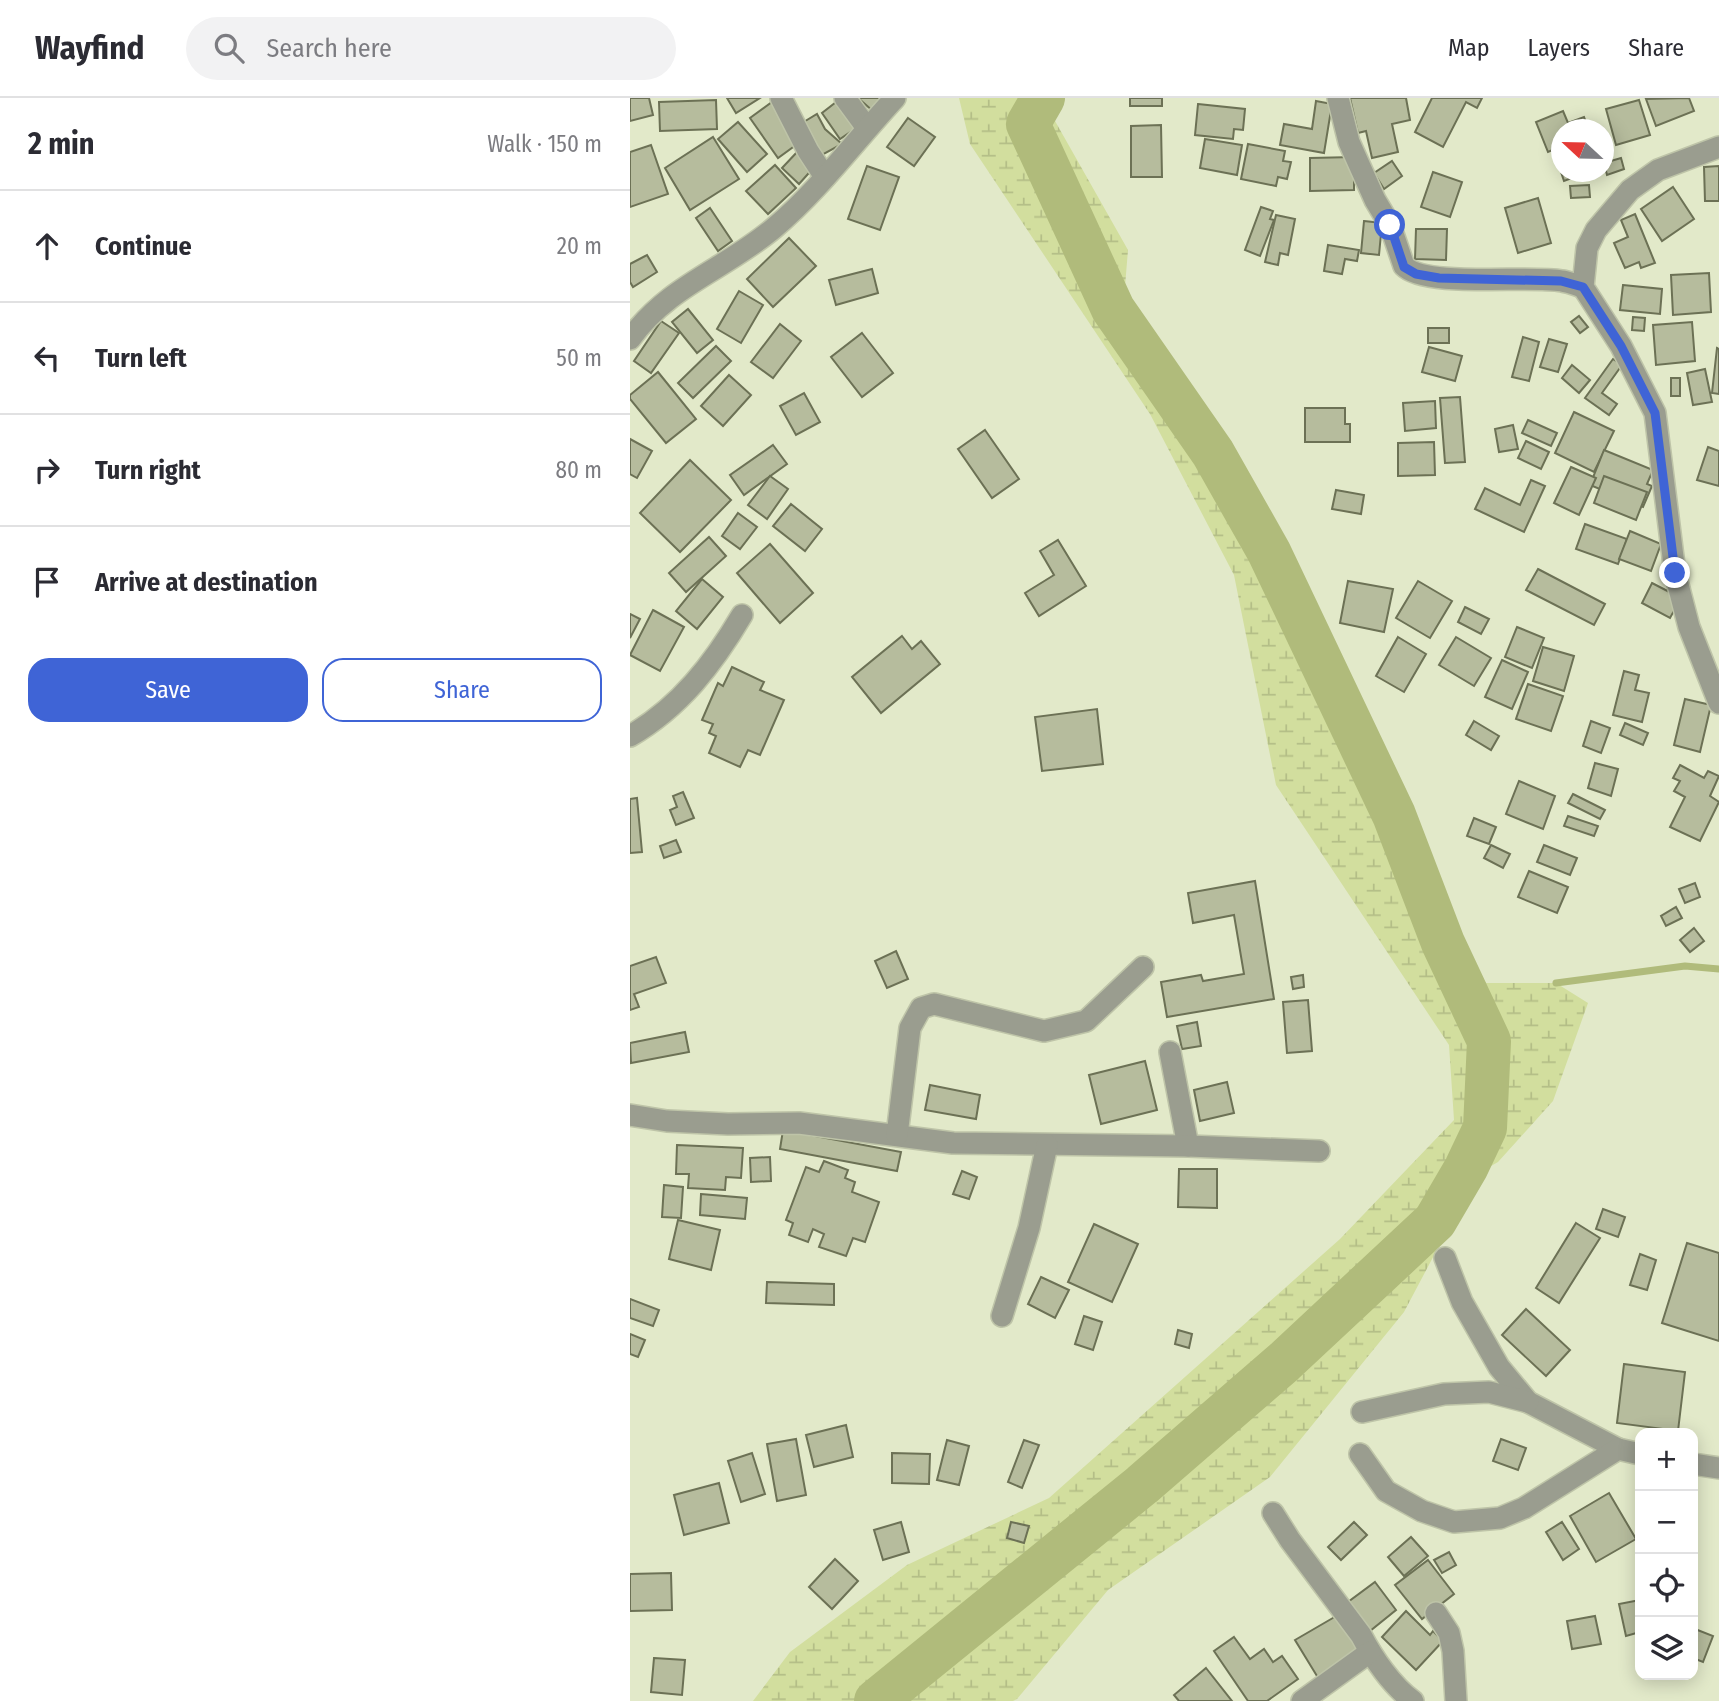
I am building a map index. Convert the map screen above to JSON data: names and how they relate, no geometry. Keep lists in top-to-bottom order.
{
  "north": "left",
  "page": {
    "header": "Wayfind",
    "search": "Search here",
    "nav": ["Map", "Layers", "Share"],
    "heading": ["2 min", "Walk · 150 m"],
    "list": [
      ["Continue", "20 m"],
      ["Turn left", "50 m"],
      ["Turn right", "80 m"],
      "Arrive at destination"
    ],
    "buttons": ["Save", "Share"],
    "map_buttons": ["+", "−"]
  }
}
